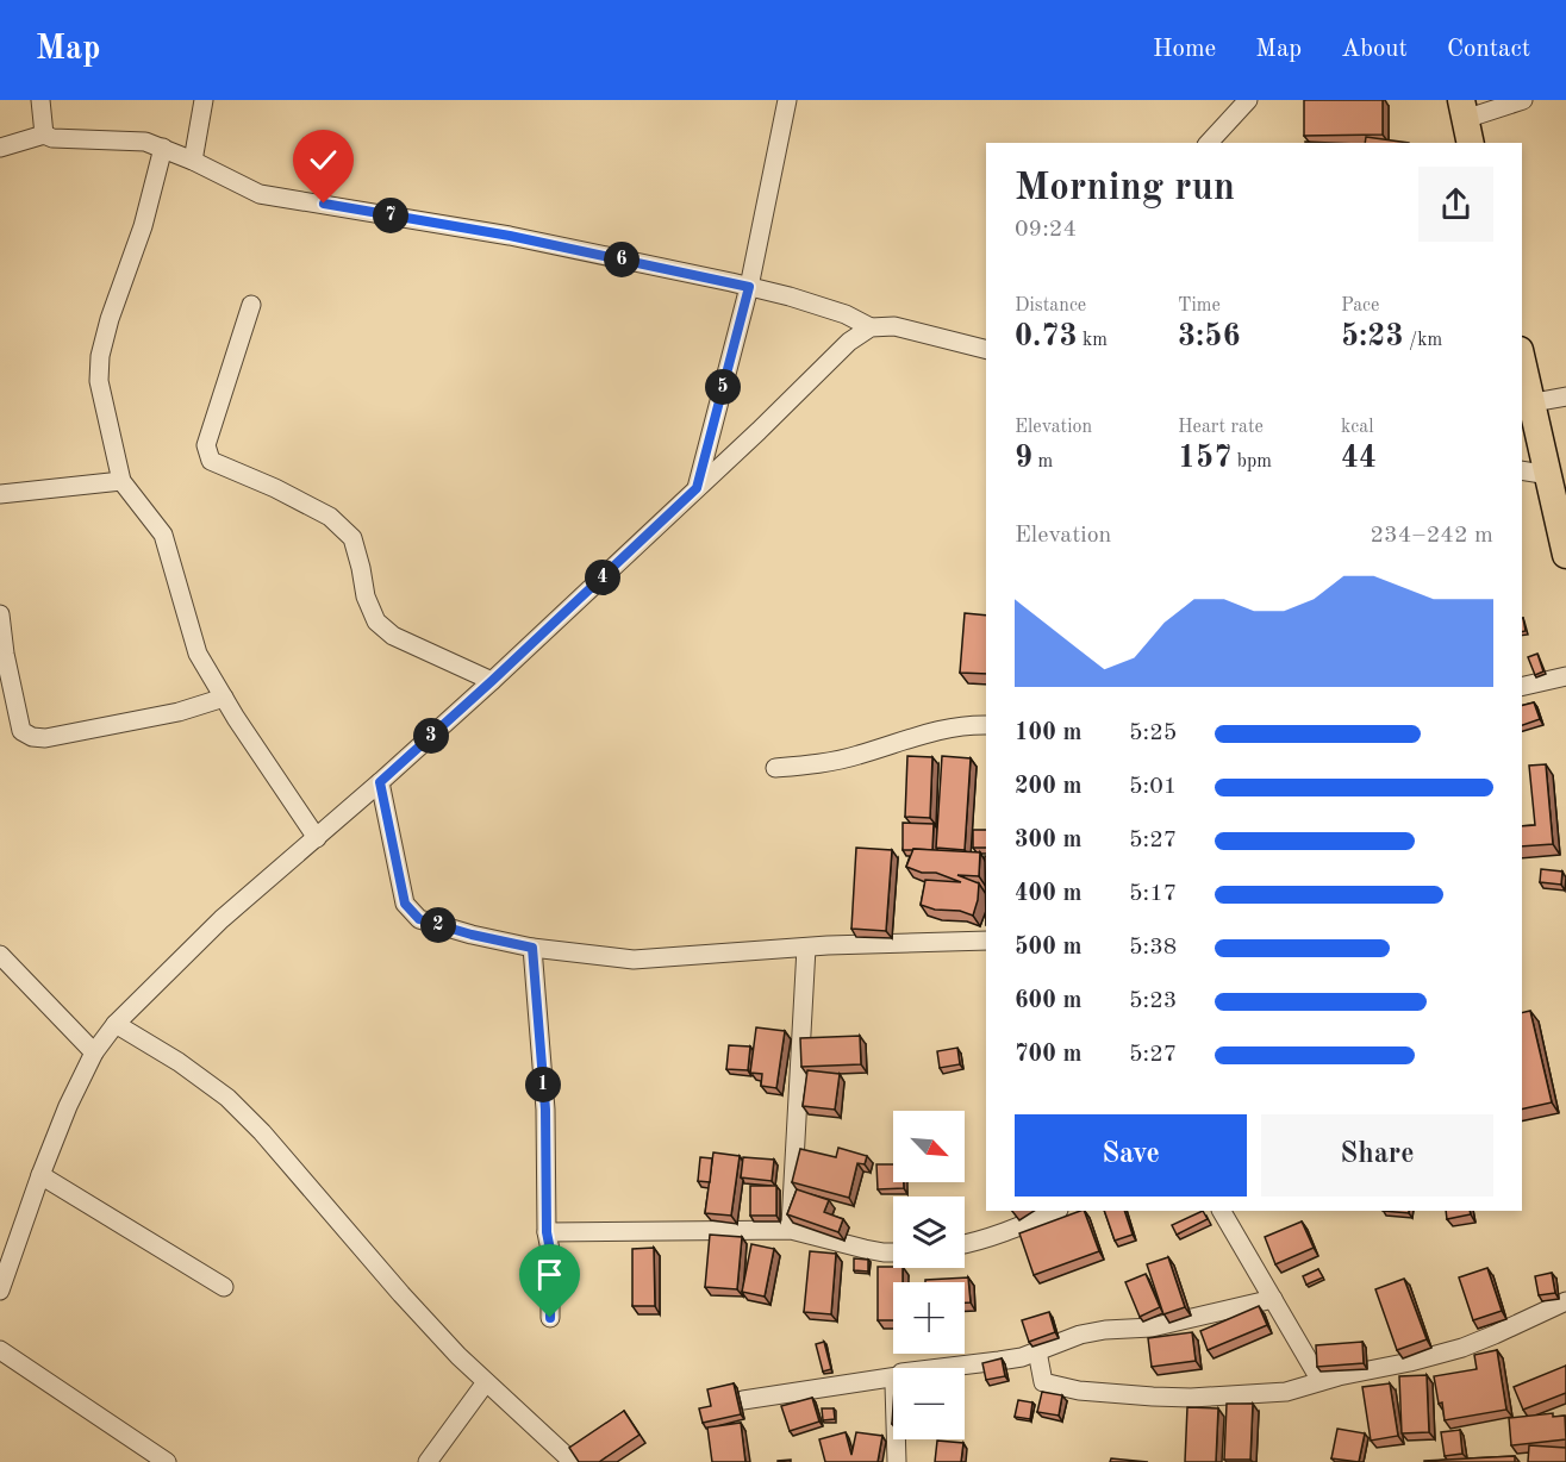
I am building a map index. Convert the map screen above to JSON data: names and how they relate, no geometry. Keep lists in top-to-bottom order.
{
  "north": "bottom right",
  "page": {
    "header": "Map",
    "nav": [
      "Home",
      "Map",
      "About",
      "Contact"
    ],
    "heading": ["Morning run", "09:24"],
    "pins": [
      "7",
      "6",
      "5",
      "4",
      "3",
      "2",
      "1"
    ],
    "stats": [
      ["Distance", "0.73 km"],
      ["Time", "3:56"],
      ["Pace", "5:23 /km"],
      ["Elevation", "9 m"],
      ["Heart rate", "157 bpm"],
      ["kcal", "44"]
    ],
    "chart": ["Elevation", "234–242 m"],
    "list": [
      {
        "name": "100 m",
        "note": "5:25"
      },
      {
        "name": "200 m",
        "note": "5:01"
      },
      {
        "name": "300 m",
        "note": "5:27"
      },
      {
        "name": "400 m",
        "note": "5:17"
      },
      {
        "name": "500 m",
        "note": "5:38"
      },
      {
        "name": "600 m",
        "note": "5:23"
      },
      {
        "name": "700 m",
        "note": "5:27"
      }
    ],
    "buttons": ["Save", "Share"],
    "map_buttons": ["+", "−"]
  }
}
